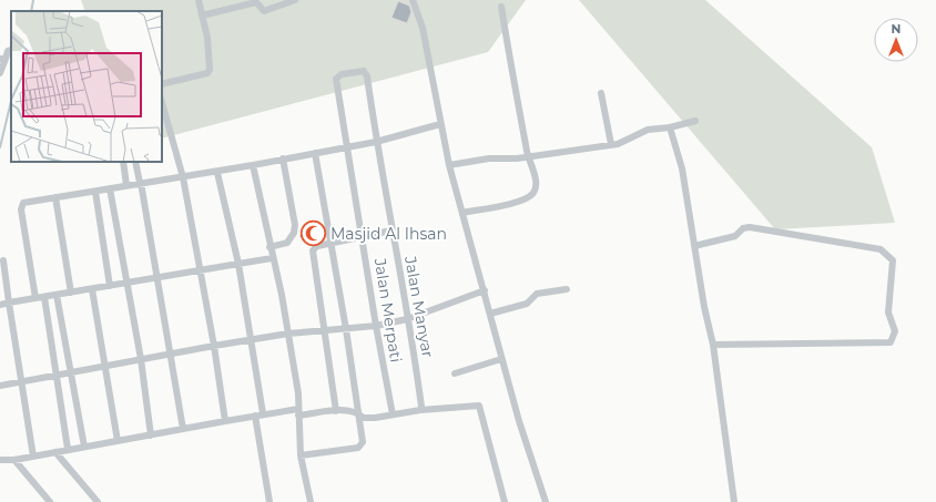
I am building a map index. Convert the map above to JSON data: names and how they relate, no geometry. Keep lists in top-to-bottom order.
{
  "streets": {
    "street": ["Jalan Manyar", "Jalan Merpati"]
  },
  "crossings": [
    ["Jalan Manyar", "Jalan Merpati"]
  ],
  "places": {
    "mosque": ["Masjid Al Ihsan"]
  },
  "north": "top"
}
